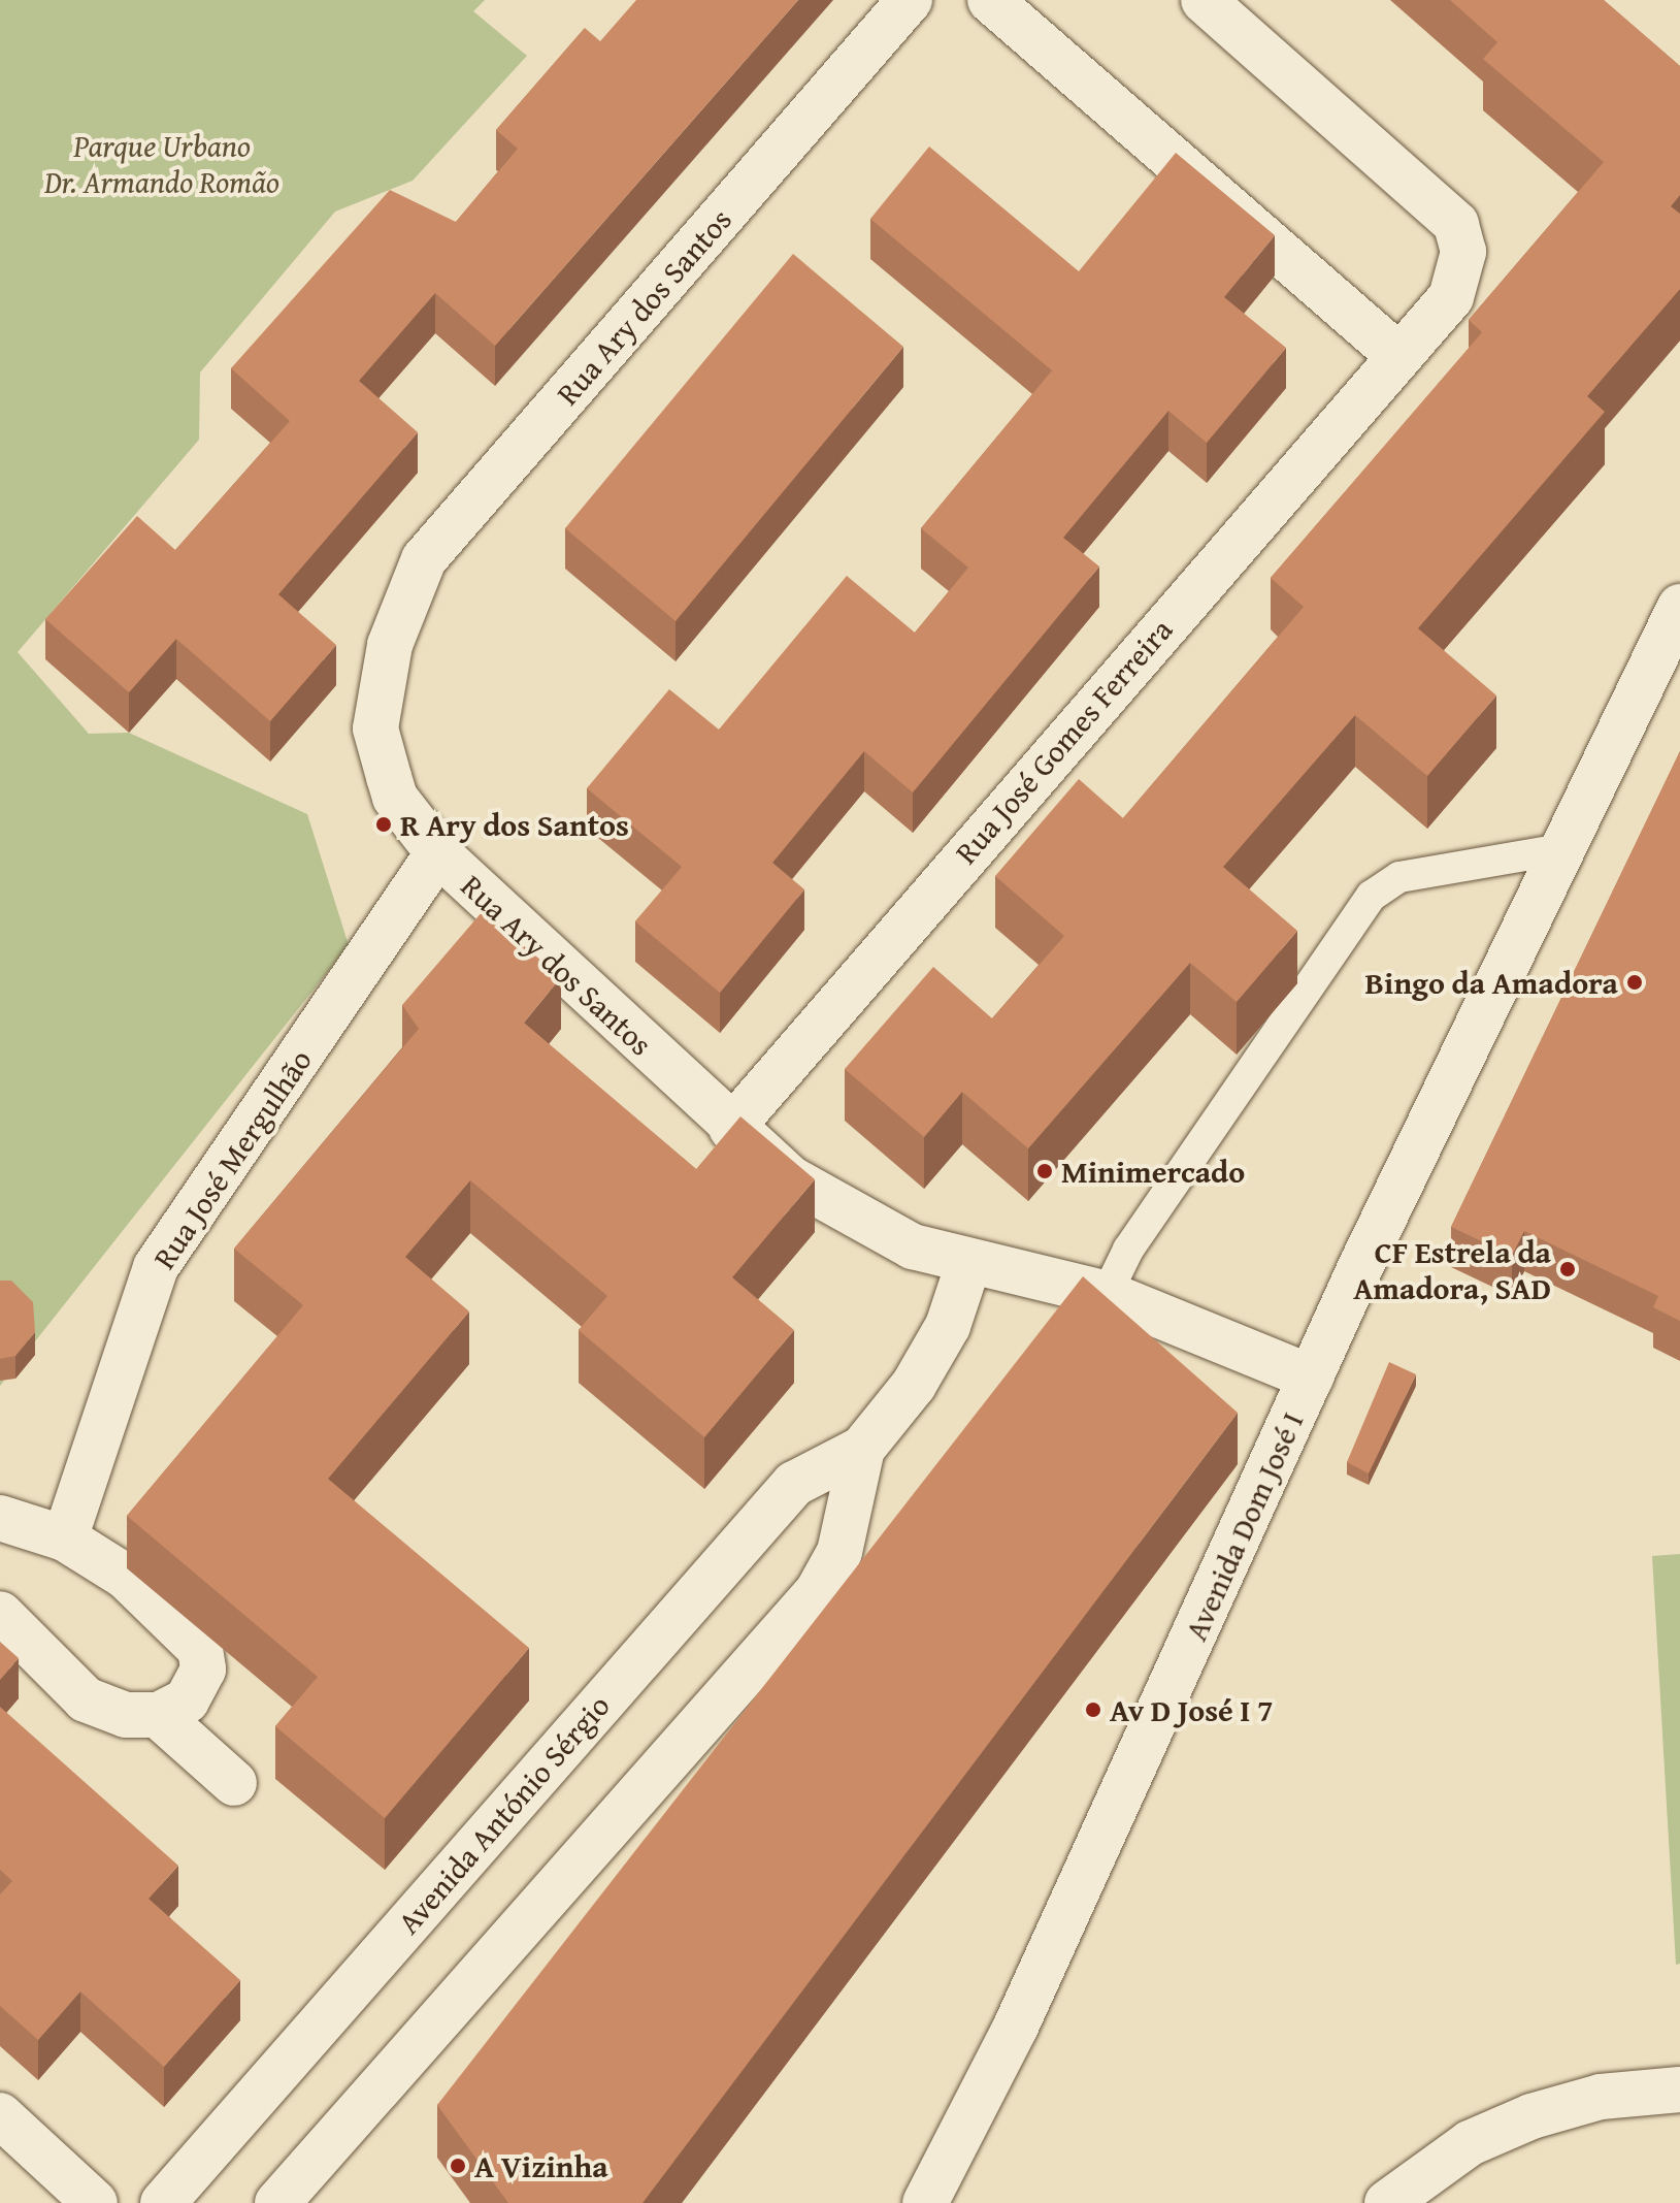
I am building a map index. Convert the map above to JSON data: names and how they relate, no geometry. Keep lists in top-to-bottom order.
{
  "streets": {
    "street": [
      "Rua Ary dos Santos",
      "Rua José Gomes Ferreira",
      "Rua José Mergulhão",
      "Avenida Dom José I",
      "Avenida António Sérgio"
    ]
  },
  "crossings": [
    ["Rua Ary dos Santos", "Rua José Gomes Ferreira"],
    ["Rua Ary dos Santos", "Rua José Mergulhão"],
    ["Rua Ary dos Santos", "Avenida Dom José I"],
    ["Rua Ary dos Santos", "Avenida António Sérgio"]
  ],
  "parks": ["Parque Urbano Dr. Armando Romão"],
  "places": [
    "R Ary dos Santos",
    "Bingo da Amadora",
    "Minimercado",
    "CF Estrela da Amadora, SAD",
    "Av D José I 7",
    "A Vizinha"
  ]
}
